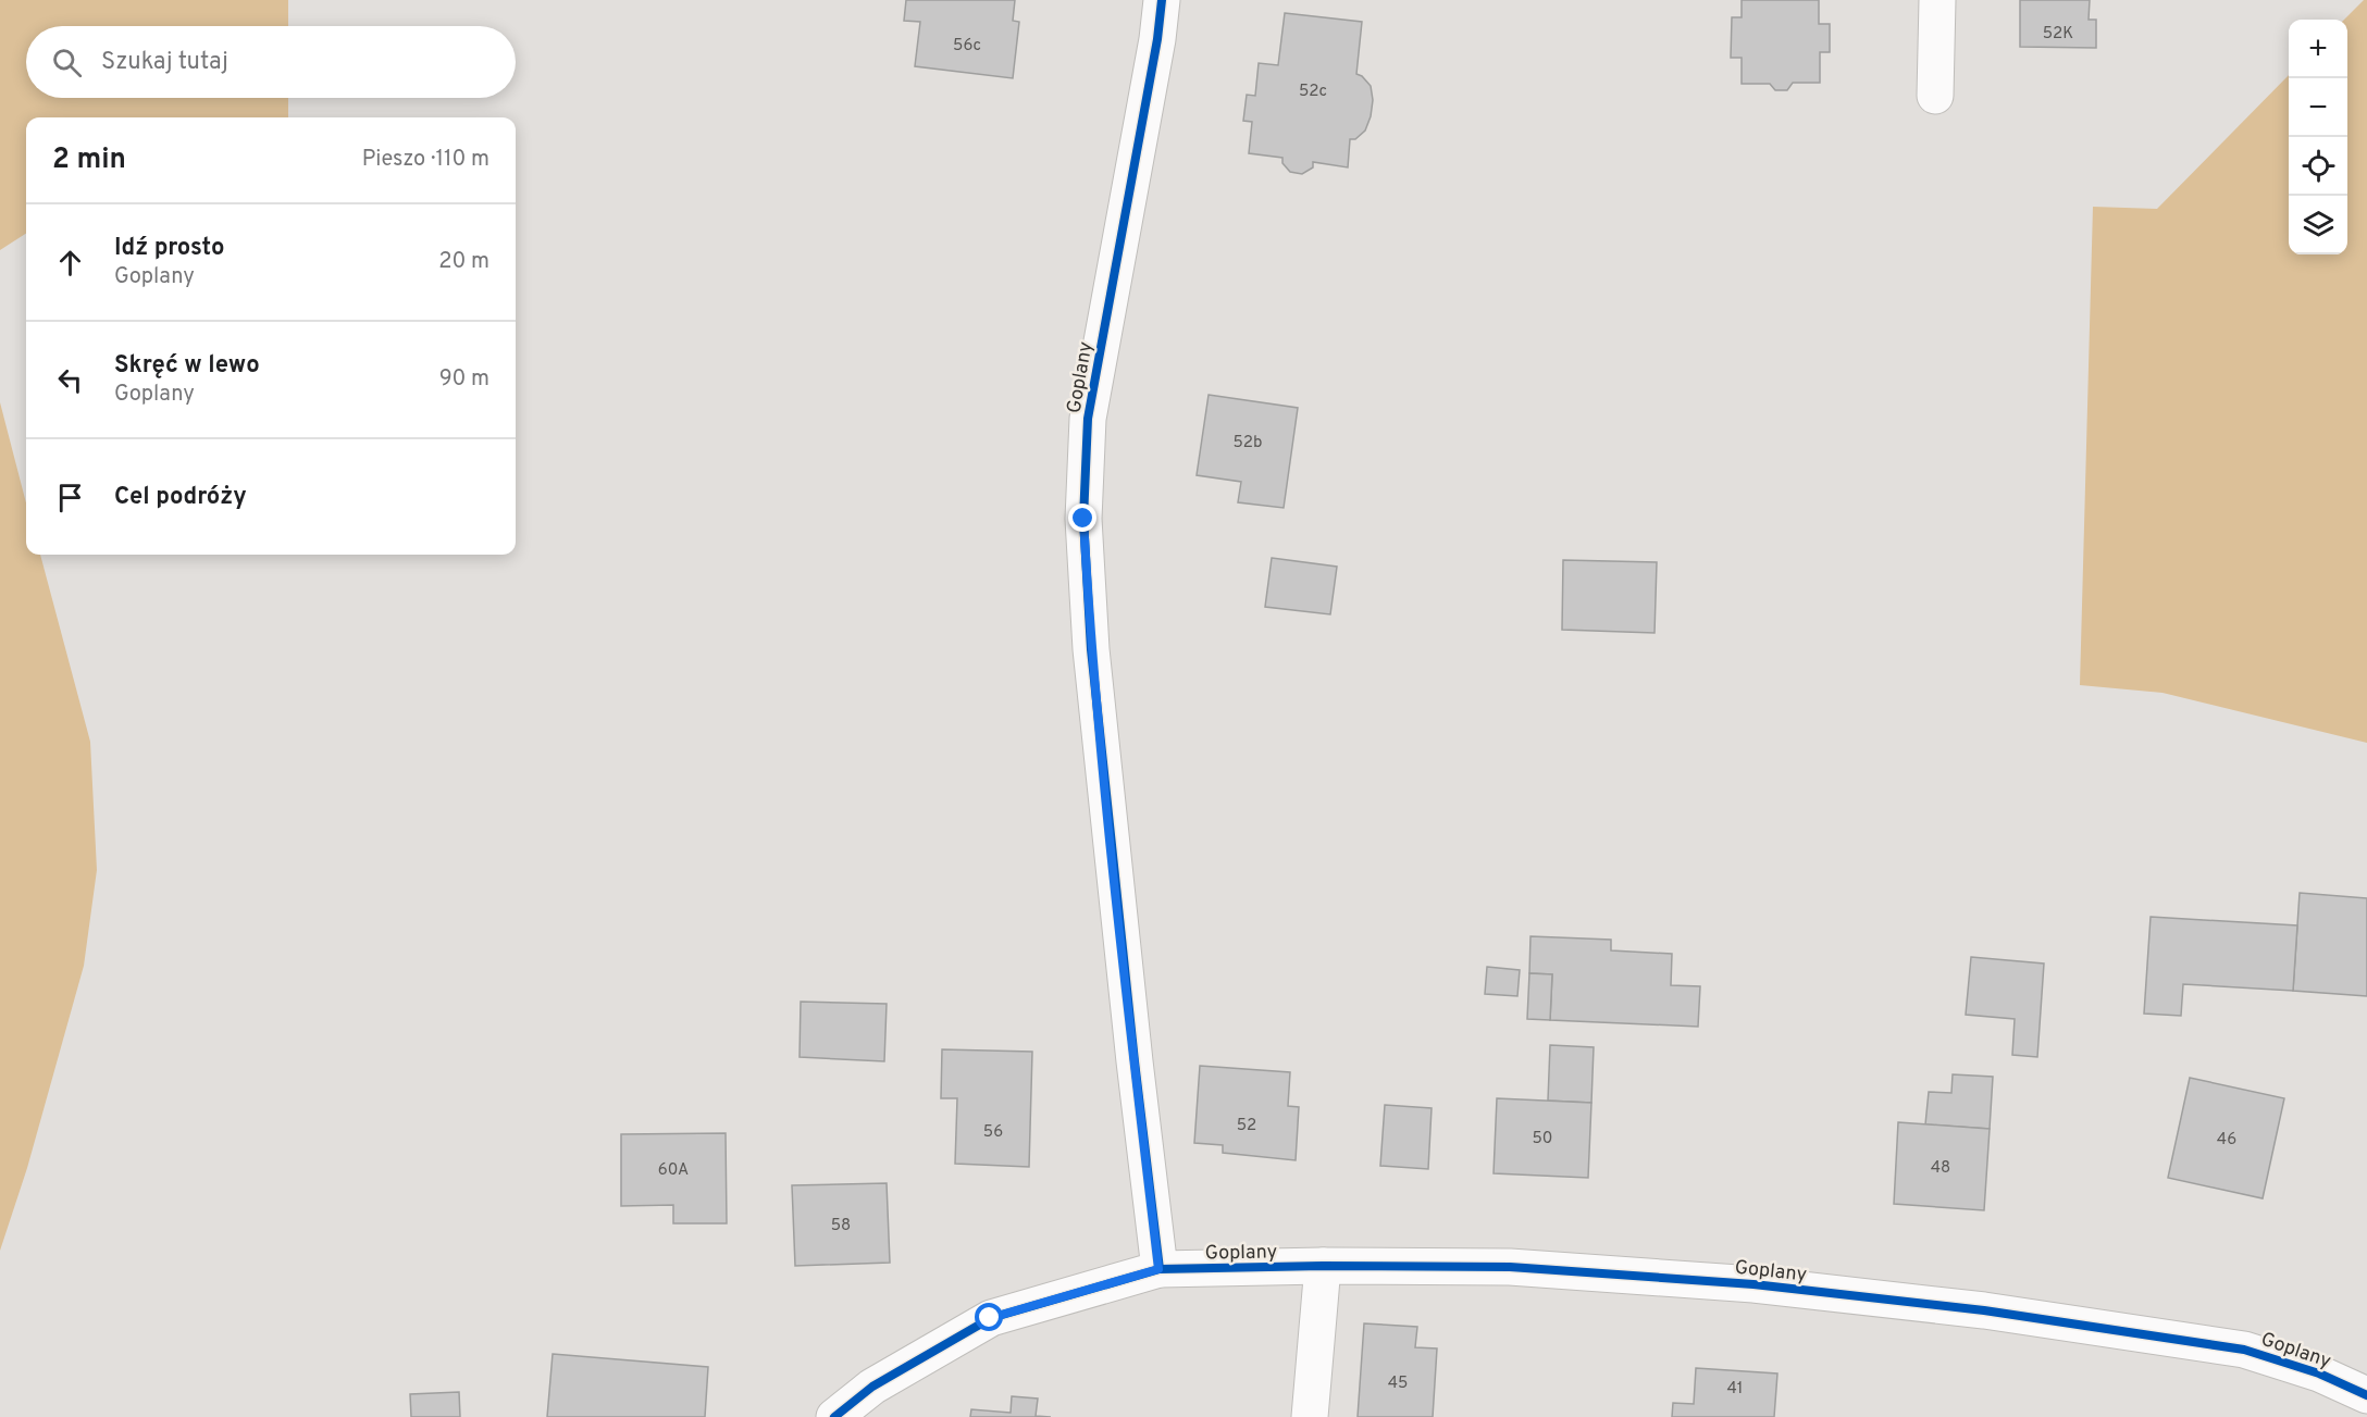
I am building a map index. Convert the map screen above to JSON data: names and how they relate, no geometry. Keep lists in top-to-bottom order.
{
  "streets": {
    "street": ["Goplany"]
  },
  "house_numbers": [
    "52K",
    "56c",
    "52c",
    "52b",
    "52",
    "56",
    "50",
    "46",
    "48",
    "60A",
    "58",
    "45",
    "41"
  ],
  "page": {
    "map_buttons": ["+", "−"],
    "search": "Szukaj tutaj",
    "heading": ["2 min", "Pieszo · 110 m"],
    "list": [
      ["Idź prosto", "Goplany", "20 m"],
      ["Skręć w lewo", "Goplany", "90 m"],
      "Cel podróży"
    ]
  }
}
